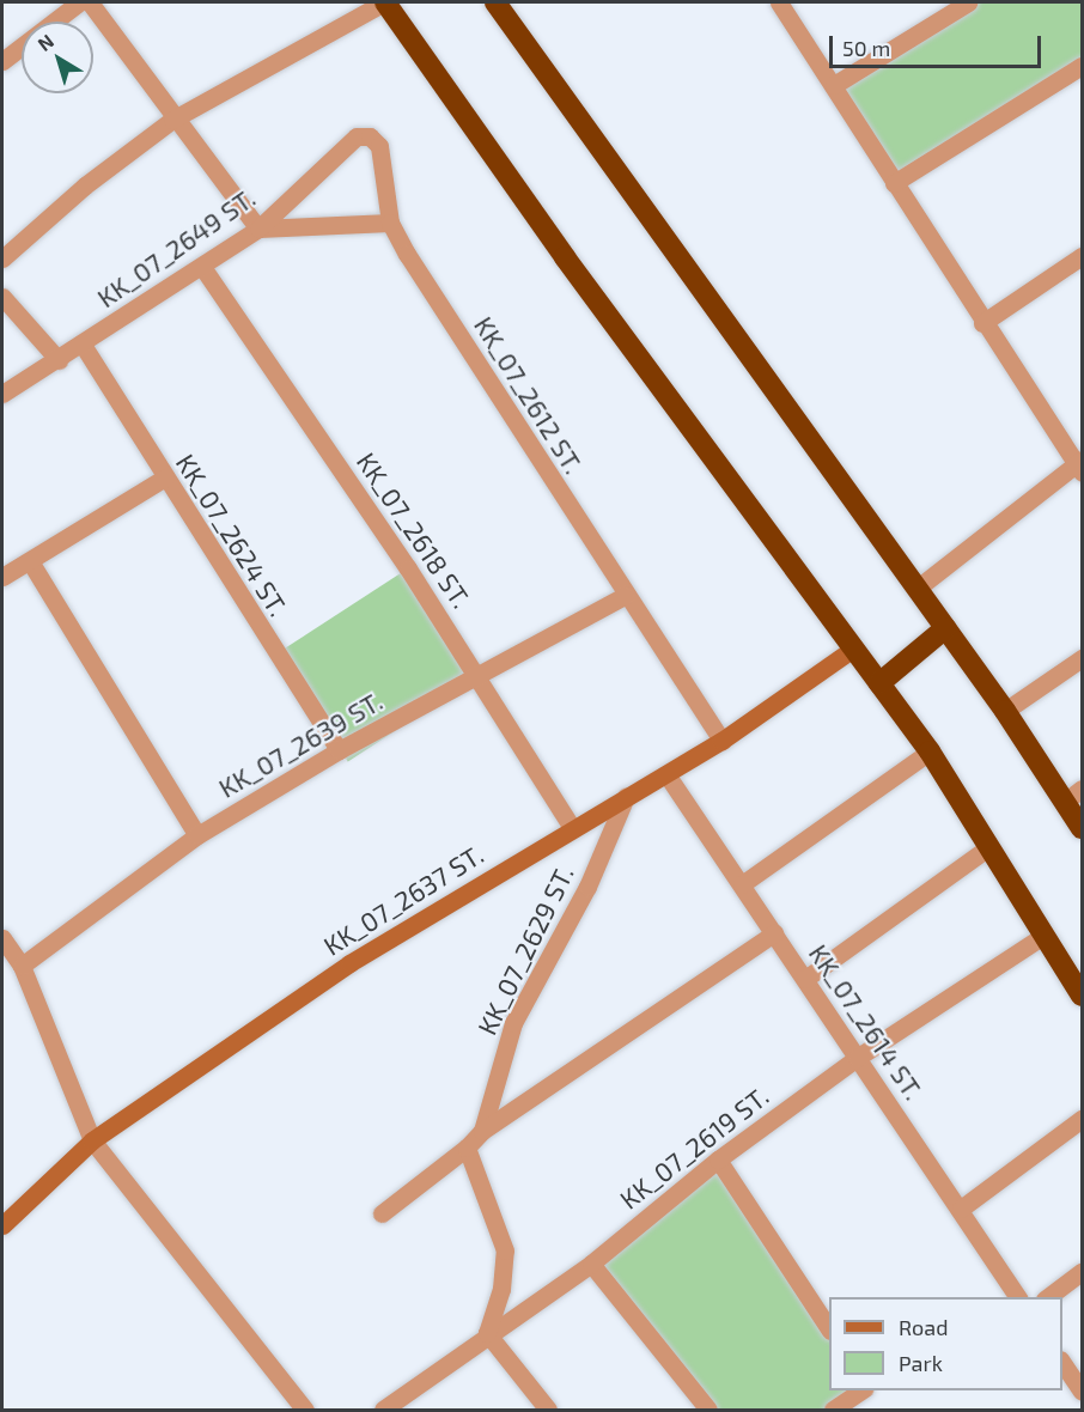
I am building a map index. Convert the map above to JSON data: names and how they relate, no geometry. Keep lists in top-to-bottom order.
{
  "streets": {
    "street": [
      "KK_07_2649 ST.",
      "KK_07_2612 ST.",
      "KK_07_2618 ST.",
      "KK_07_2624 ST.",
      "KK_07_2639 ST.",
      "KK_07_2637 ST.",
      "KK_07_2629 ST.",
      "KK_07_2614 ST.",
      "KK_07_2619 ST."
    ]
  },
  "crossings": [
    ["KK_07_2649 ST.", "KK_07_2612 ST."],
    ["KK_07_2649 ST.", "KK_07_2618 ST."],
    ["KK_07_2649 ST.", "KK_07_2624 ST."],
    ["KK_07_2612 ST.", "KK_07_2639 ST."],
    ["KK_07_2612 ST.", "KK_07_2637 ST."],
    ["KK_07_2618 ST.", "KK_07_2639 ST."],
    ["KK_07_2618 ST.", "KK_07_2637 ST."],
    ["KK_07_2624 ST.", "KK_07_2639 ST."],
    ["KK_07_2637 ST.", "KK_07_2629 ST."],
    ["KK_07_2637 ST.", "KK_07_2614 ST."],
    ["KK_07_2614 ST.", "KK_07_2619 ST."]
  ],
  "legend": ["Road", "Park"],
  "scale_bar": "50 m",
  "north": "top left"
}
